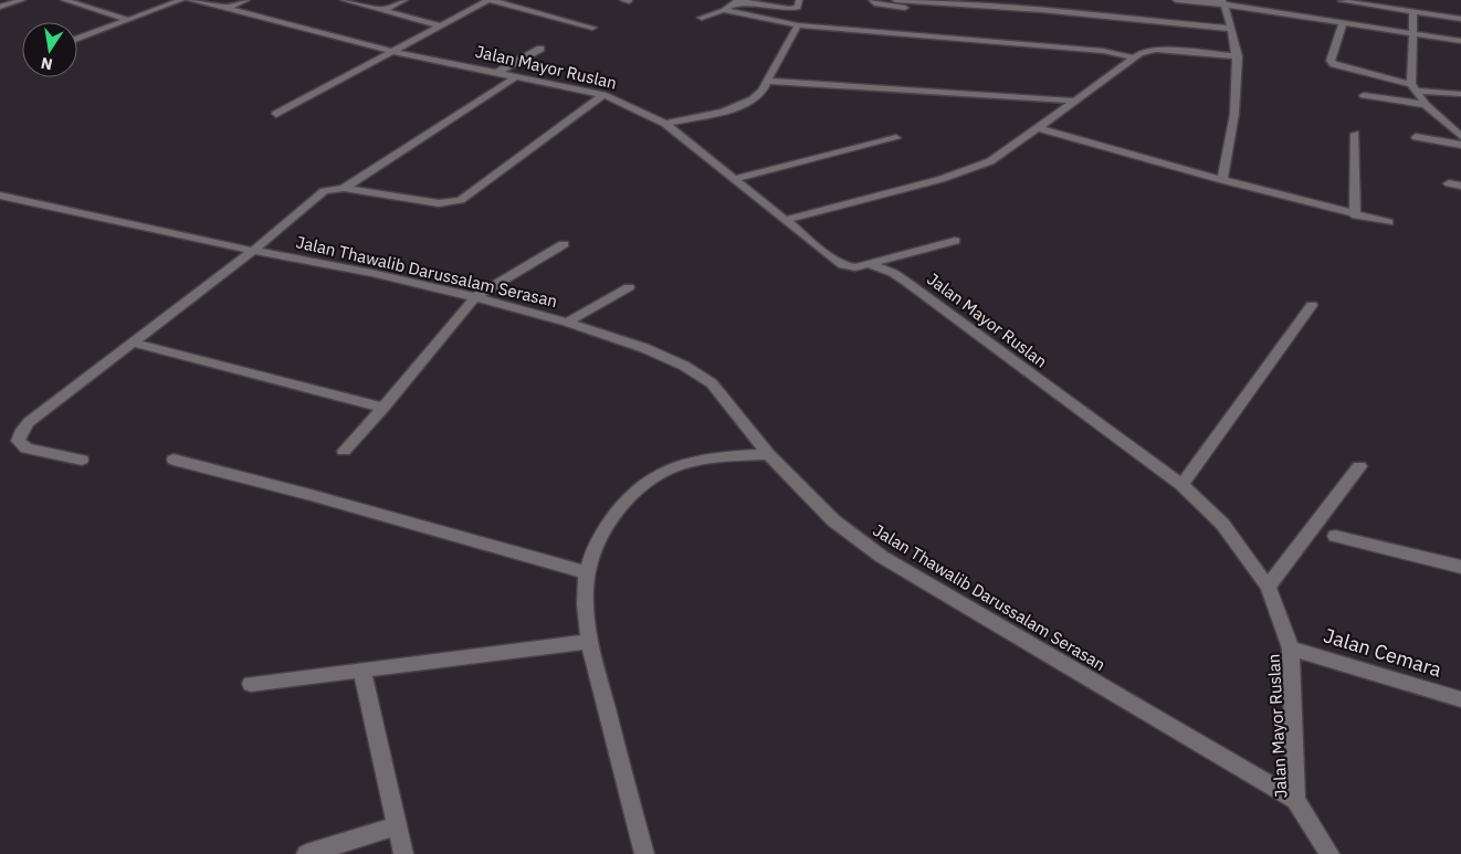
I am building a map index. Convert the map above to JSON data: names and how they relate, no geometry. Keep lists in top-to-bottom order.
{
  "streets": {
    "street": ["Jalan Mayor Ruslan", "Jalan Thawalib Darussalam Serasan", "Jalan Cemara"]
  },
  "crossings": [
    ["Jalan Mayor Ruslan", "Jalan Thawalib Darussalam Serasan"],
    ["Jalan Mayor Ruslan", "Jalan Cemara"]
  ],
  "north": "bottom"
}
